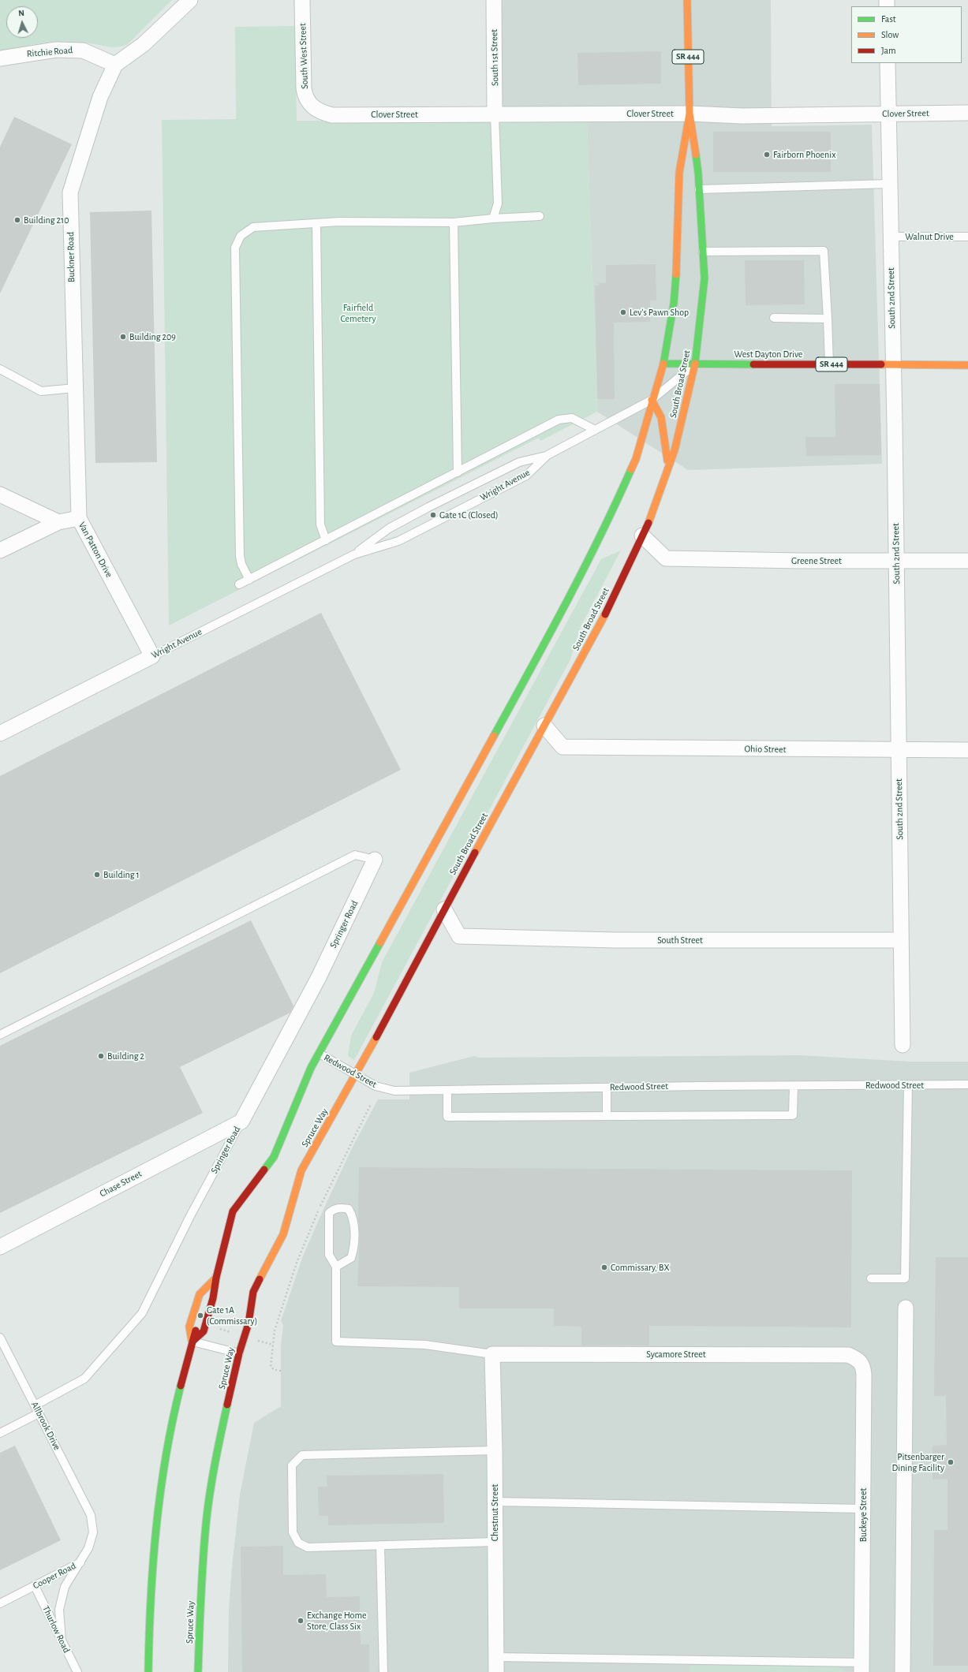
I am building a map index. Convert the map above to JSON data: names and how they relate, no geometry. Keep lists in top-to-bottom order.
{
  "streets": {
    "street": [
      "Ritchie Road",
      "South West Street",
      "SR 444",
      "South 1st Street",
      "Clover Street",
      "Buckner Road",
      "South 2nd Street",
      "West Dayton Drive",
      "South Broad Street",
      "Wright Avenue",
      "Van Patton Drive",
      "Greene Street",
      "Ohio Street",
      "Springer Road",
      "South Street",
      "Spruce Way",
      "Chase Street",
      "Sycamore Street",
      "Chestnut Street",
      "Buckeye Street"
    ],
    "lane": [
      "Walnut Drive",
      "Redwood Street",
      "Allbrook Drive",
      "Cooper Road",
      "Thurlow Road"
    ]
  },
  "crossings": [
    ["Ritchie Road", "Buckner Road"],
    ["South West Street", "Clover Street"],
    ["South 1st Street", "Clover Street"],
    ["Clover Street", "South 2nd Street"],
    ["Clover Street", "South Broad Street"],
    ["Walnut Drive", "South 2nd Street"],
    ["Buckner Road", "Van Patton Drive"],
    ["South 2nd Street", "West Dayton Drive"],
    ["South 2nd Street", "Greene Street"],
    ["South 2nd Street", "Ohio Street"],
    ["South 2nd Street", "South Street"],
    ["West Dayton Drive", "South Broad Street"],
    ["West Dayton Drive", "Wright Avenue"],
    ["South Broad Street", "Wright Avenue"],
    ["South Broad Street", "Greene Street"],
    ["South Broad Street", "Ohio Street"],
    ["South Broad Street", "South Street"],
    ["South Broad Street", "Redwood Street"],
    ["South Broad Street", "Spruce Way"],
    ["Wright Avenue", "Van Patton Drive"],
    ["Springer Road", "Chase Street"],
    ["Springer Road", "Allbrook Drive"],
    ["Sycamore Street", "Chestnut Street"],
    ["Sycamore Street", "Buckeye Street"],
    ["Allbrook Drive", "Cooper Road"],
    ["Cooper Road", "Thurlow Road"]
  ],
  "parks": ["Fairfield Cemetery"],
  "places": [
    "Fairborn Phoenix",
    "Building 210",
    "Lev's Pawn Shop",
    "Building 209",
    "Gate 1C (Closed)",
    "Building 1",
    "Building 2",
    "Commissary, BX",
    "Gate 1A (Commissary)",
    "Pitsenbarger Dining Facility",
    "Exchange Home Store, Class Six"
  ],
  "legend": ["Fast", "Slow", "Jam"],
  "north": "top"
}
